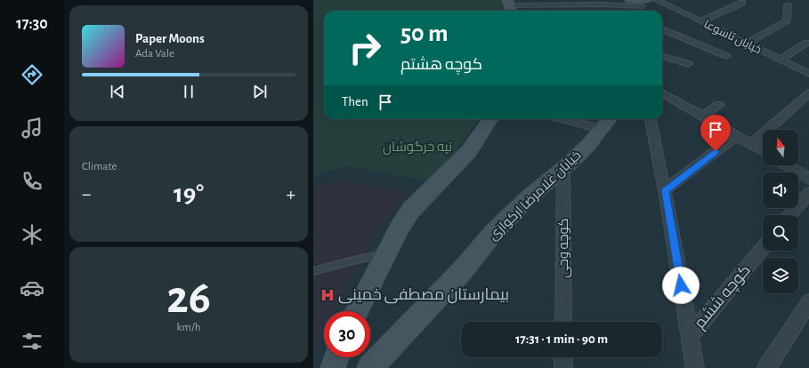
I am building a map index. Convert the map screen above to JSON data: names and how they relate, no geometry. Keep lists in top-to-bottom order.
{
  "streets": {
    "street": [
      "خیابان تاسوعا",
      "خیابان غلامرضا ارکوازی",
      "کوچه وحی",
      "کوچه ششم"
    ]
  },
  "crossings": [
    ["خیابان غلامرضا ارکوازی", "کوچه وحی"]
  ],
  "parks": ["تپه خرگوشان"],
  "places": {
    "hospital": ["بیمارستان مصطفی خمینی"]
  },
  "north": "top",
  "page": {
    "tabs": "17:30",
    "turn": ["50 m", "کوچه هشتم"],
    "song": ["Paper Moons", "Ada Vale"],
    "then": "Then",
    "tile": [
      "Climate",
      ["26", "km/h"]
    ],
    "heat": ["−", "19°", "+"],
    "limit": "30",
    "trip": "17:31 · 1 min · 90 m"
  }
}
